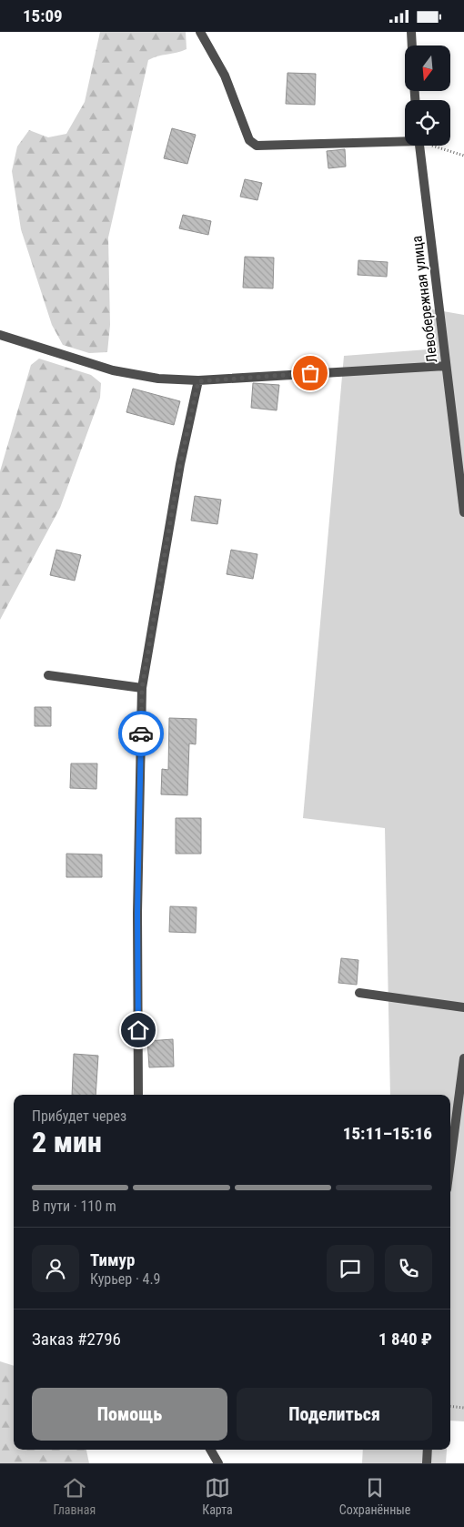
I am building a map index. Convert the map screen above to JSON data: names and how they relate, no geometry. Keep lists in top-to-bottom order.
{
  "streets": {
    "street": ["Левобережная улица"]
  },
  "north": "bottom",
  "page": {
    "status": "15:09",
    "heading": ["2 мин", "Прибудет через", "15:11–15:16"],
    "panel": [
      "Тимур",
      "Курьер · 4.9",
      "Заказ #2796",
      "1 840 ₽"
    ],
    "bar": "В пути · 110 m",
    "buttons": ["Помощь", "Поделиться"],
    "tabs": ["Главная", "Карта", "Сохранённые"]
  }
}
